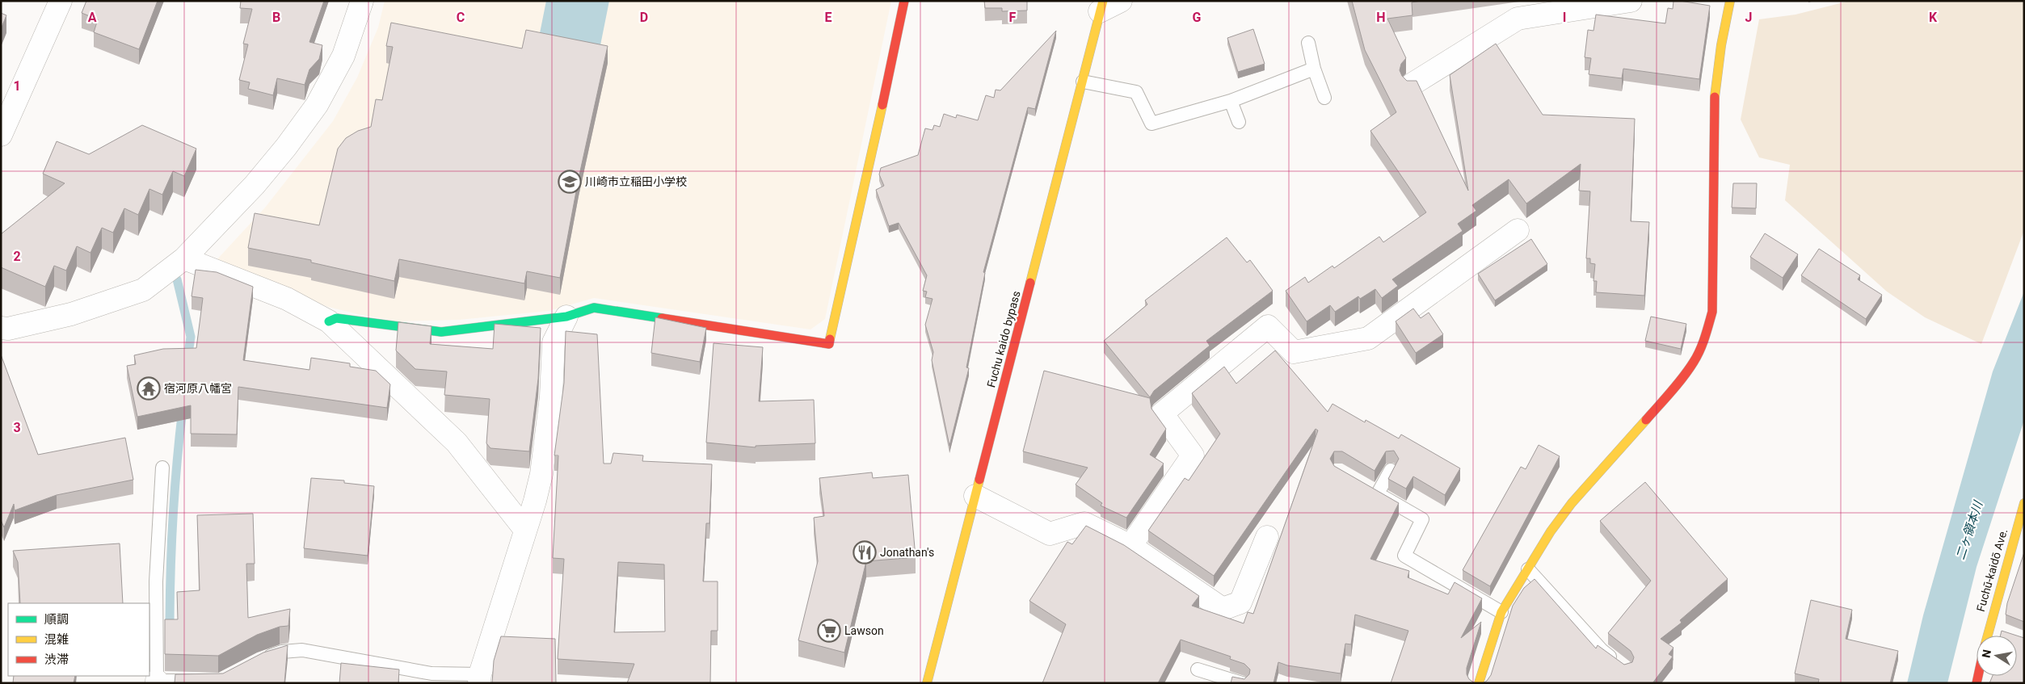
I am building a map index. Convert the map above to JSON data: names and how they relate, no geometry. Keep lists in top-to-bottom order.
{
  "streets": {
    "street": ["Fuchu kaido bypass", "Fuchū-kaidō Ave."]
  },
  "water": ["二ヶ領本川"],
  "places": {
    "school or university": ["川崎市立稲田小学校"],
    "temple": ["宿河原八幡宮"],
    "restaurant": ["Jonathan's"],
    "supermarket": ["Lawson"]
  },
  "legend": ["順調", "混雑", "渋滞"],
  "north": "left",
  "grid": {
    "columns": [
      "A",
      "B",
      "C",
      "D",
      "E",
      "F",
      "G",
      "H",
      "I",
      "J",
      "K"
    ],
    "rows": ["1", "2", "3"]
  }
}
